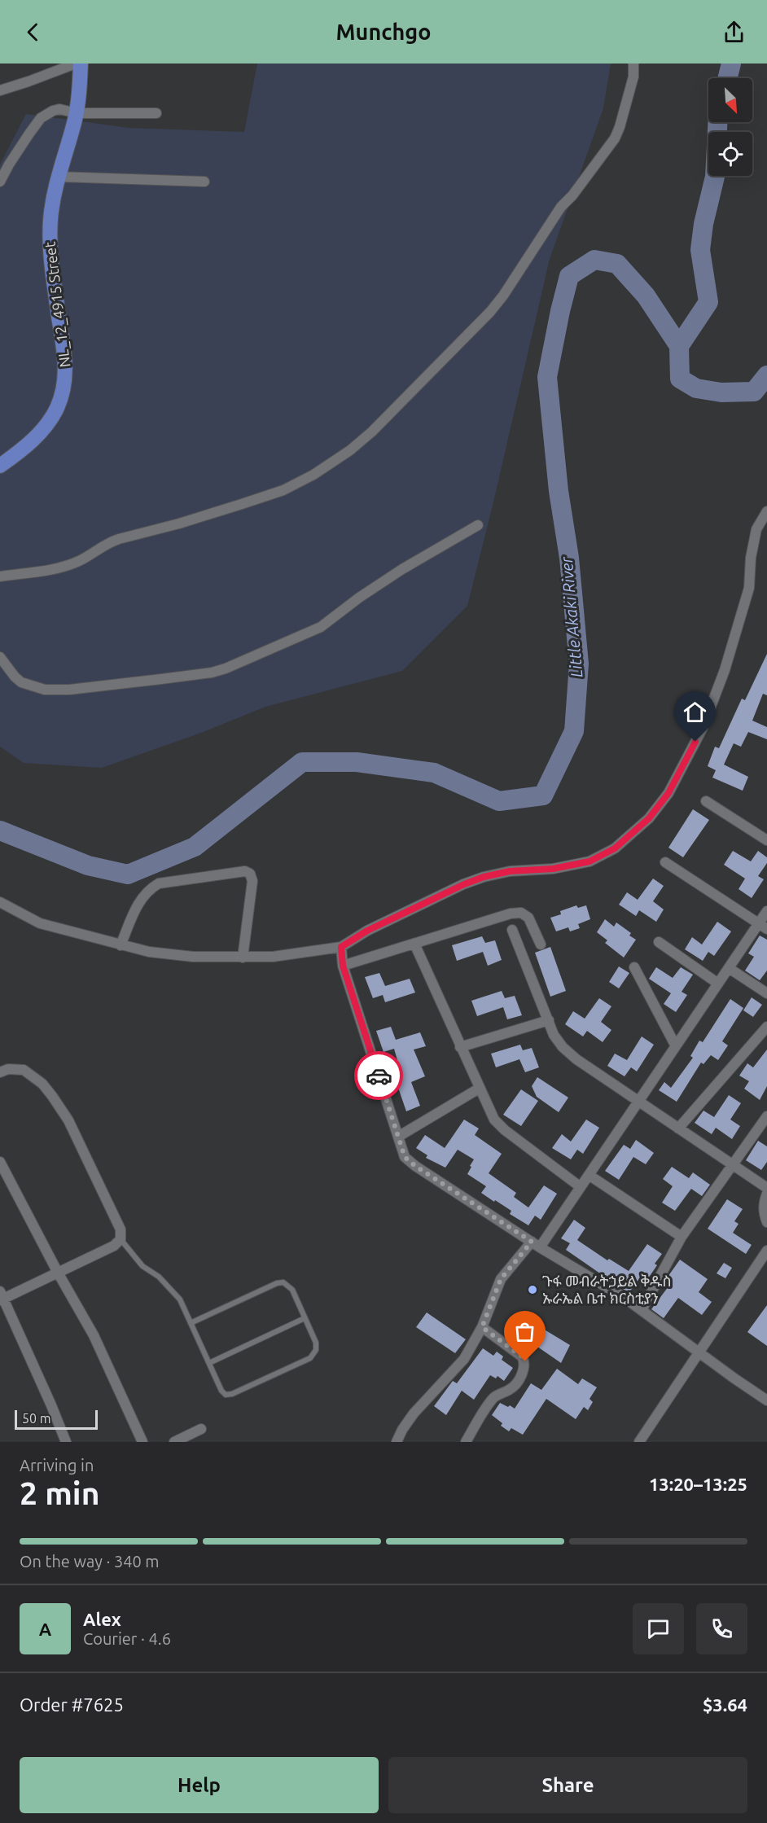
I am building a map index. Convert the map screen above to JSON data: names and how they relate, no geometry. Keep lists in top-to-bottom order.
{
  "streets": {
    "main road": ["NL_12_4915 Street"]
  },
  "water": ["Little Akaki River"],
  "places": ["ጉፋ መብራትኃይል ቅዱስ ኡራኤል ቤተ ክርስቲያን"],
  "scale_bar": "50 m",
  "north": "bottom right",
  "page": {
    "header": "Munchgo",
    "scale": "50 m",
    "heading": ["2 min", "Arriving in", "13:20–13:25"],
    "panel": [
      "Alex",
      "Courier · 4.6",
      "Order #7625",
      "$3.64"
    ],
    "bar": "On the way · 340 m",
    "round": "A",
    "buttons": ["Help", "Share"]
  }
}
